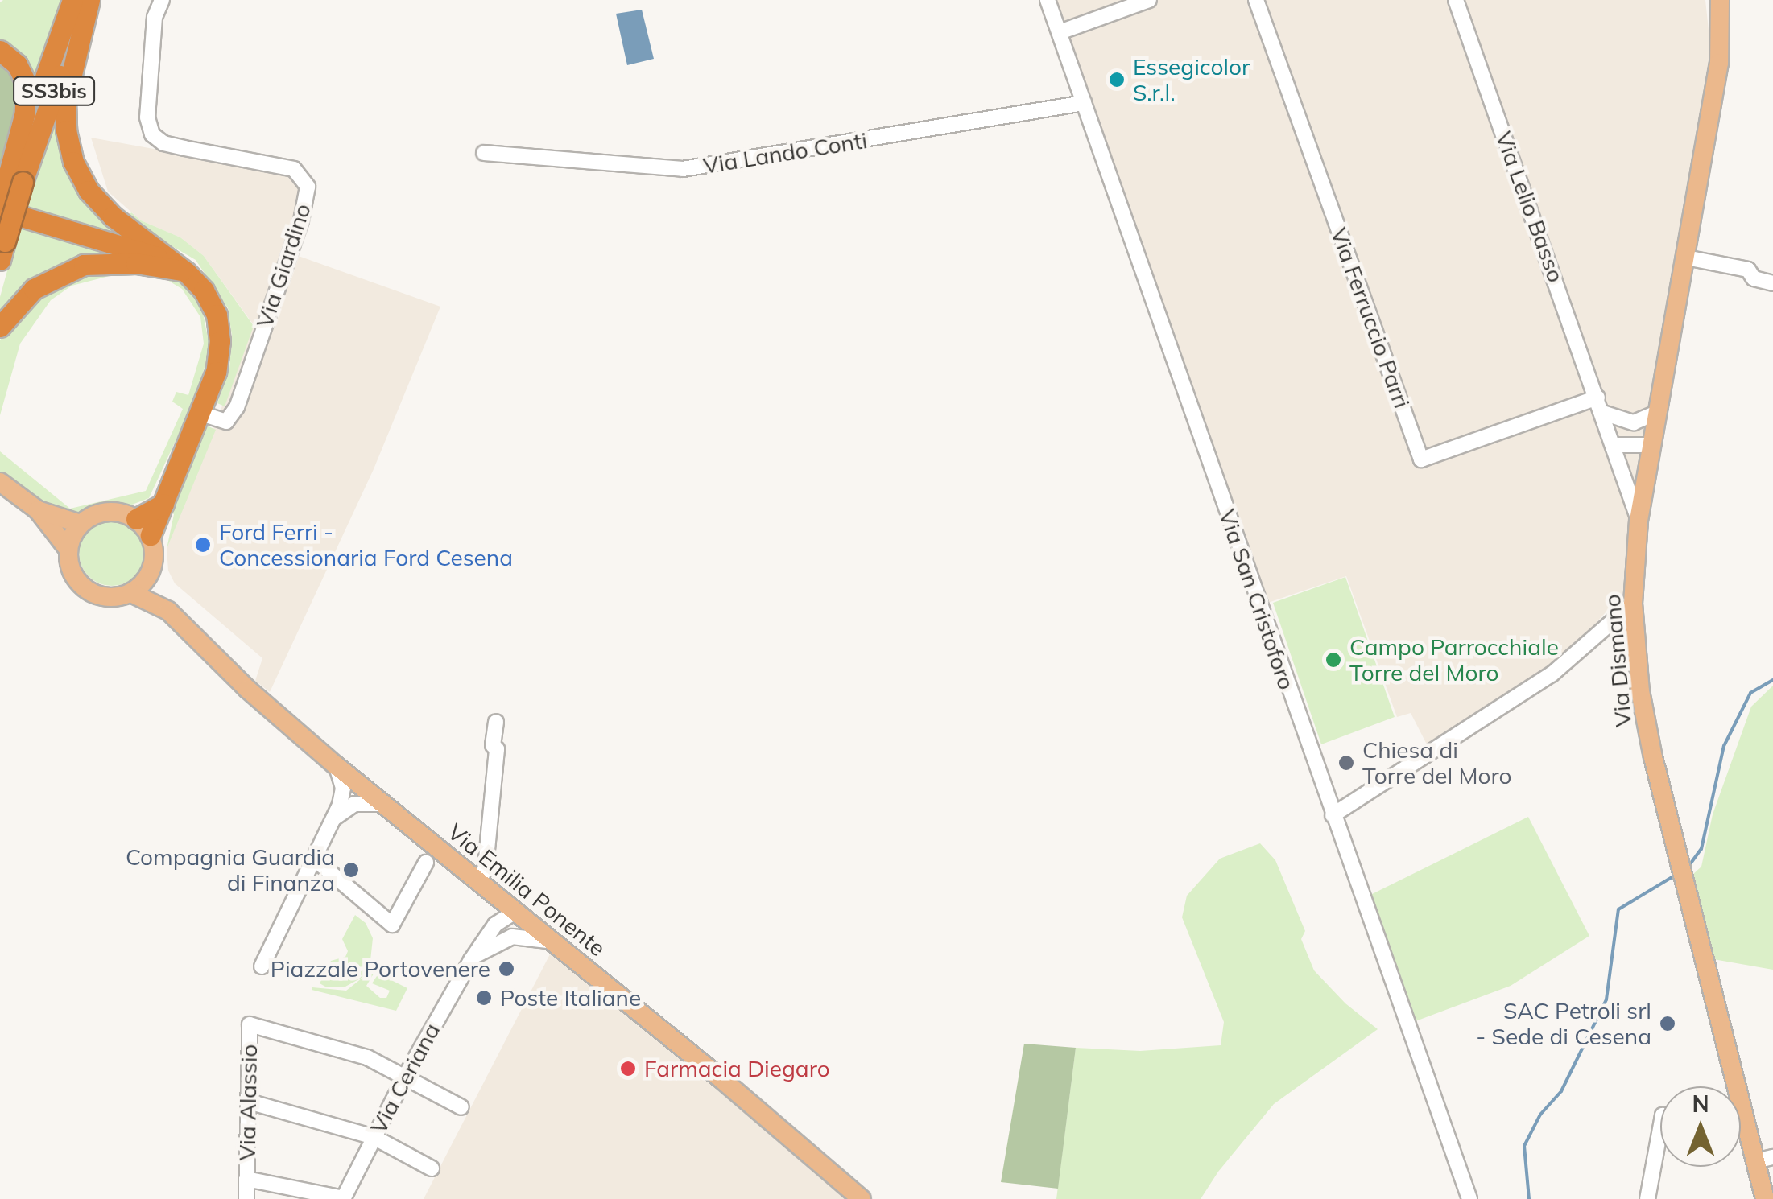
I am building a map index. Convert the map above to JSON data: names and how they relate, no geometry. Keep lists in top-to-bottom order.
{
  "streets": {
    "highway": ["SS3bis"],
    "main road": ["Via Dismano", "Via Emilia Ponente"],
    "street": [
      "Via Lando Conti",
      "Via Lelio Basso",
      "Via Giardino",
      "Via Ferruccio Parri",
      "Via San Cristoforo",
      "Via Ceriana",
      "Via Alassio"
    ]
  },
  "crossings": [
    ["Via Lando Conti", "Via San Cristoforo"],
    ["Via Lelio Basso", "Via Ferruccio Parri"],
    ["Via Lelio Basso", "Via Dismano"],
    ["Via Emilia Ponente", "Via Ceriana"],
    ["Via Ceriana", "Via Alassio"]
  ],
  "places": [
    "Essegicolor S.r.l.",
    "Ford Ferri - Concessionaria Ford Cesena",
    "Campo Parrocchiale Torre del Moro",
    "Chiesa di Torre del Moro",
    "Compagnia Guardia di Finanza",
    "Piazzale Portovenere",
    "Poste Italiane",
    "SAC Petroli srl - Sede di Cesena",
    "Farmacia Diegaro"
  ],
  "north": "top"
}
